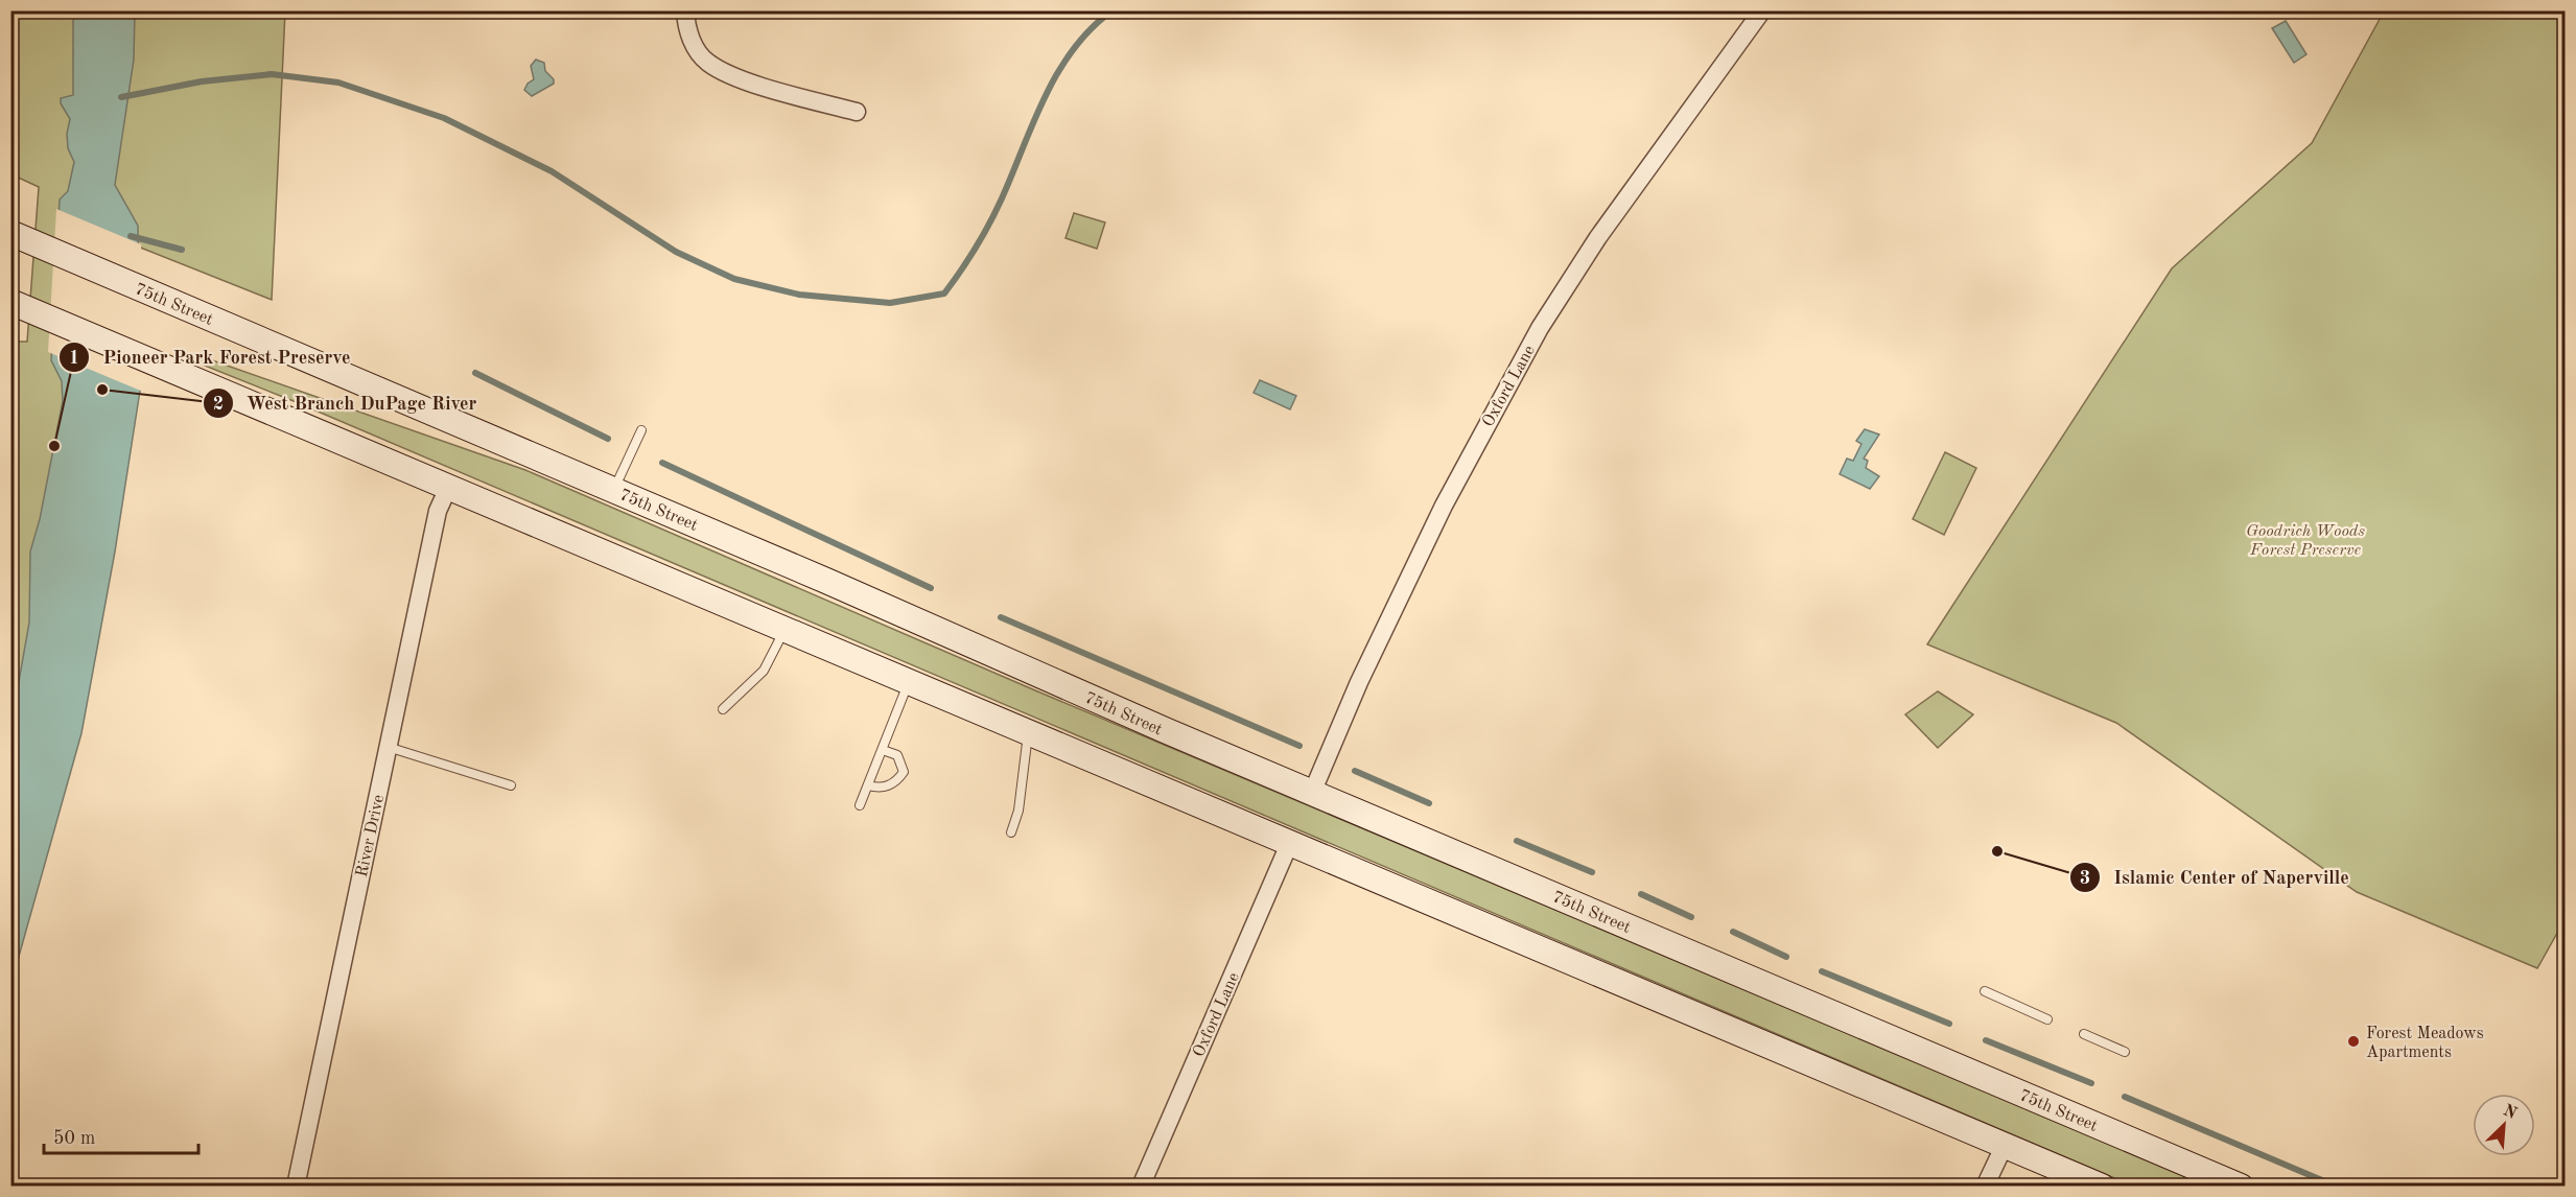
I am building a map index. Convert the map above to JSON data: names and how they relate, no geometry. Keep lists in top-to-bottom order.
{
  "streets": {
    "main road": ["75th Street"],
    "street": ["Oxford Lane", "River Drive"]
  },
  "crossings": [
    ["75th Street", "Oxford Lane"]
  ],
  "parks": ["Goodrich Woods Forest Preserve"],
  "places": [
    "West Branch DuPage River",
    "Pioneer Park Forest Preserve",
    "Islamic Center of Naperville",
    "Forest Meadows Apartments"
  ],
  "scale_bar": "50 m",
  "north": "top right"
}
